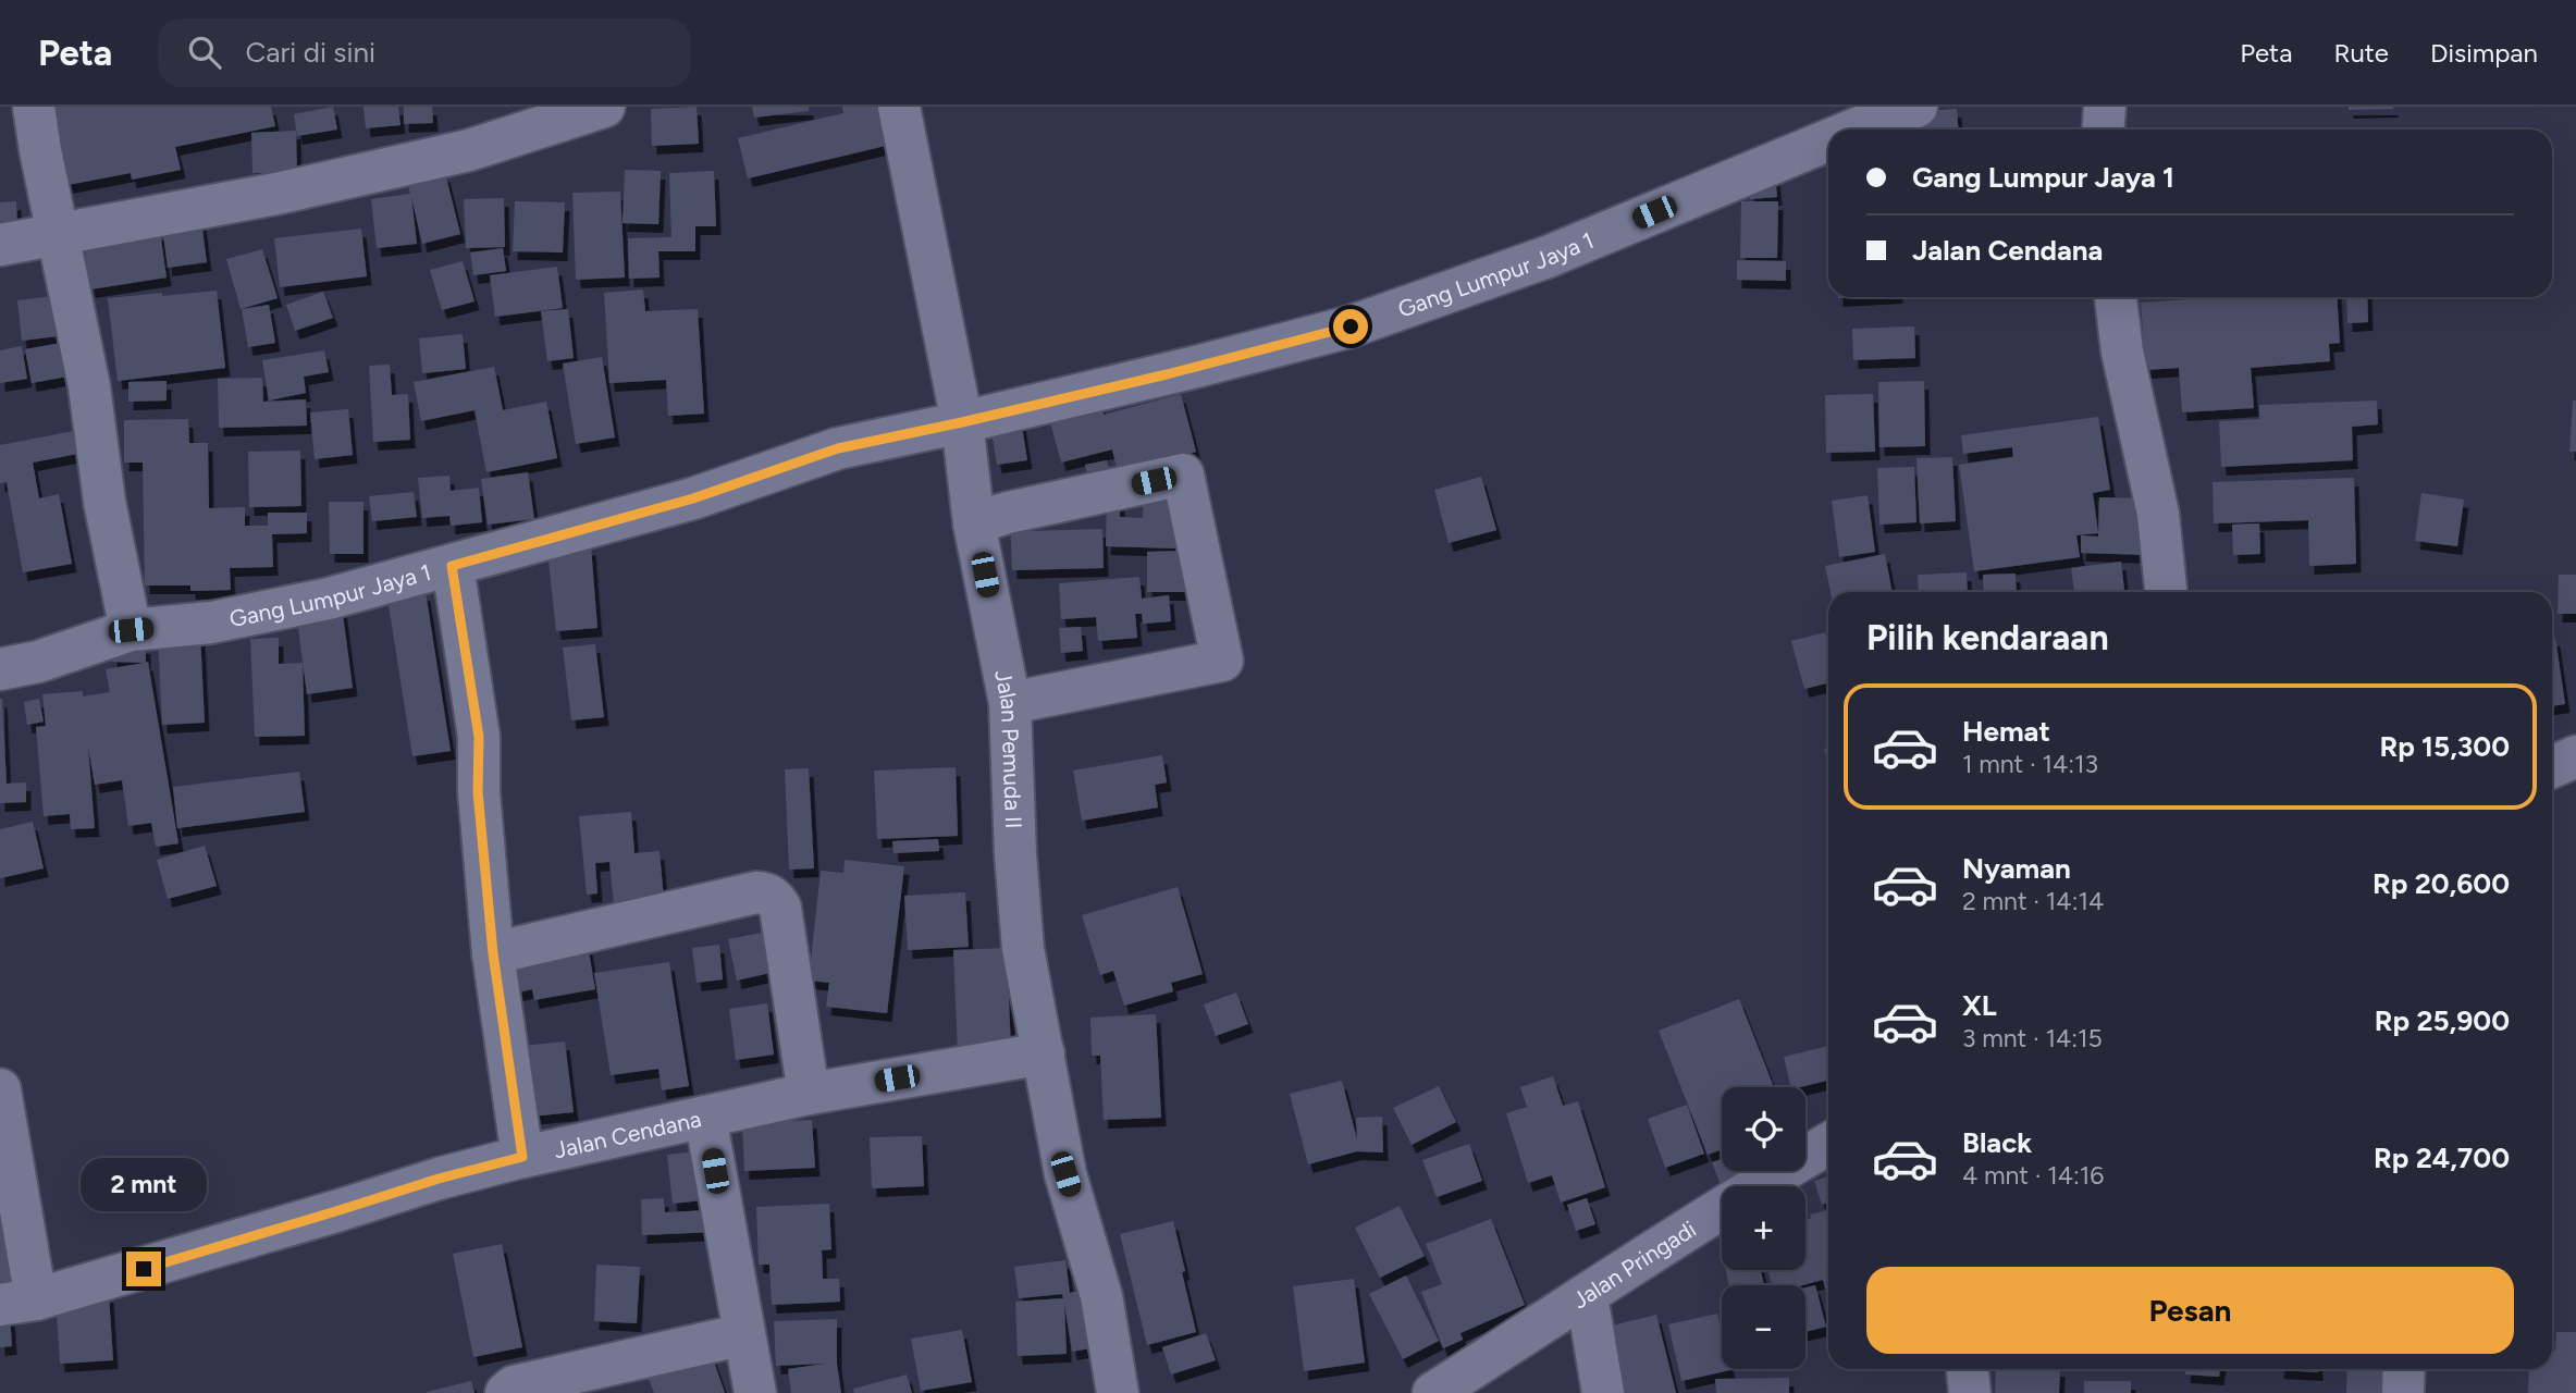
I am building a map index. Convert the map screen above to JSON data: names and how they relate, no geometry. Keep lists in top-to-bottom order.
{
  "streets": {
    "street": [
      "Gang Lumpur Jaya 1",
      "Jalan Pemuda II",
      "Jalan Cendana",
      "Jalan Pringadi"
    ]
  },
  "crossings": [
    ["Gang Lumpur Jaya 1", "Jalan Pemuda II"],
    ["Jalan Pemuda II", "Jalan Cendana"]
  ],
  "page": {
    "header": "Peta",
    "search": "Cari di sini",
    "nav": ["Peta", "Rute", "Disimpan"],
    "banner": ["Gang Lumpur Jaya 1", "Jalan Cendana"],
    "heading": "Pilih kendaraan",
    "list": [
      {
        "name": "Hemat",
        "note": "1 mnt · 14:13",
        "value": "Rp 15,300"
      },
      {
        "name": "Nyaman",
        "note": "2 mnt · 14:14",
        "value": "Rp 20,600"
      },
      {
        "name": "XL",
        "note": "3 mnt · 14:15",
        "value": "Rp 25,900"
      },
      {
        "name": "Black",
        "note": "4 mnt · 14:16",
        "value": "Rp 24,700"
      }
    ],
    "map_buttons": ["+", "−"],
    "bubble": "2 mnt",
    "buttons": "Pesan"
  }
}
